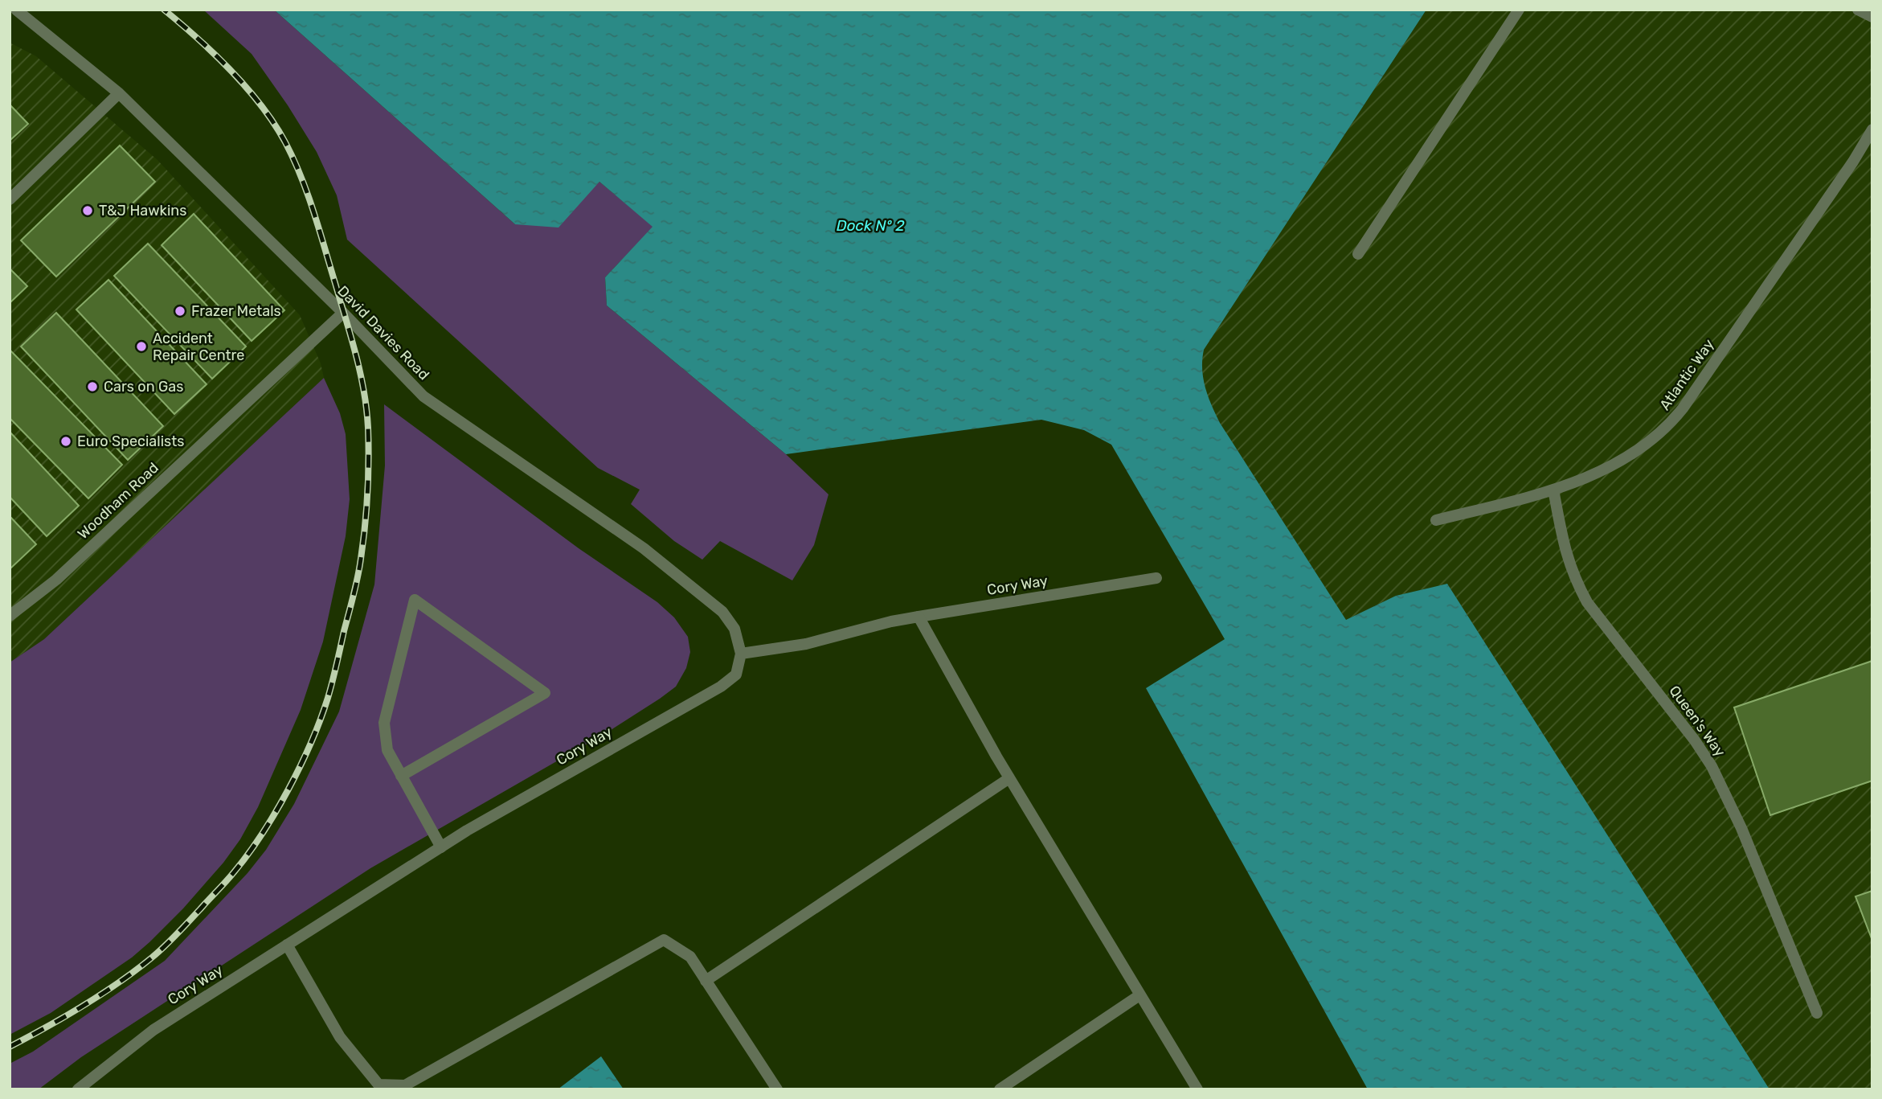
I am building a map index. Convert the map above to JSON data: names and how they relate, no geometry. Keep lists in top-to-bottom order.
{
  "streets": {
    "street": [
      "David Davies Road",
      "Atlantic Way",
      "Woodham Road",
      "Cory Way",
      "Queen's Way"
    ]
  },
  "crossings": [
    ["David Davies Road", "Woodham Road"],
    ["David Davies Road", "Cory Way"],
    ["Atlantic Way", "Queen's Way"]
  ],
  "water": ["Dock Nº 2"],
  "places": [
    "T&J Hawkins",
    "Frazer Metals",
    "Accident Repair Centre",
    "Cars on Gas",
    "Euro Specialists"
  ]
}
